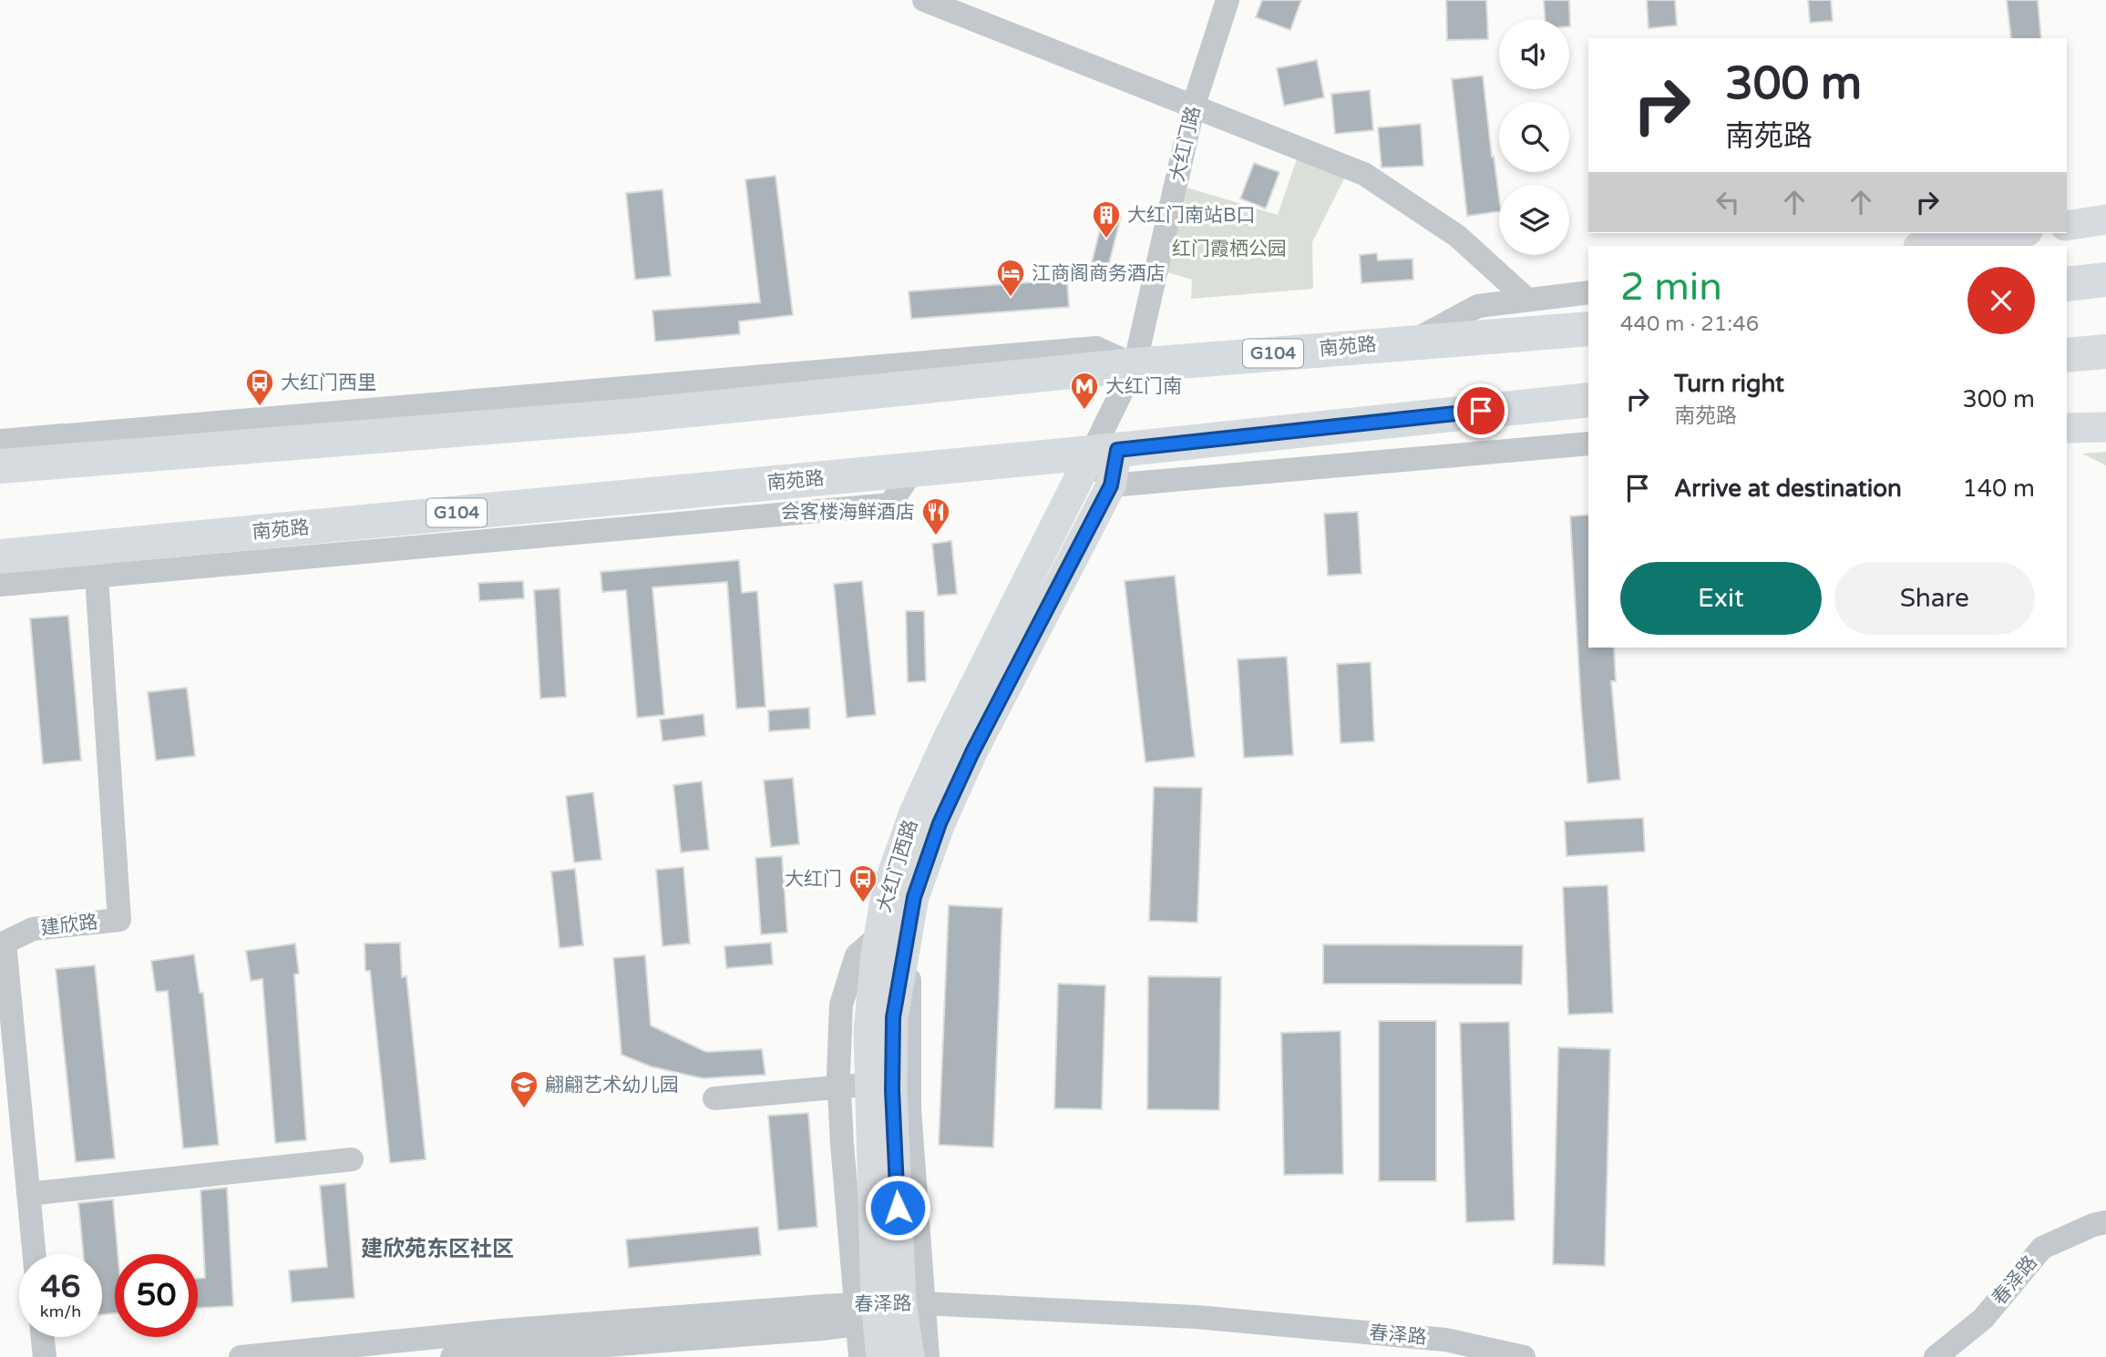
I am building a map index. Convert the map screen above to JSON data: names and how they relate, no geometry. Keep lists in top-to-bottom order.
{
  "streets": {
    "highway": ["南苑路", "G104"],
    "main road": ["大红门西路"],
    "street": ["大红门路", "建欣路", "春泽路"]
  },
  "crossings": [
    ["大红门路", "南苑路"],
    ["大红门路", "大红门西路"],
    ["南苑路", "大红门西路"],
    ["大红门西路", "春泽路"]
  ],
  "districts": ["建欣苑东区社区"],
  "parks": ["红门霞栖公园"],
  "places": {
    "building": ["大红门南站B口"],
    "hotel": ["江商阁商务酒店"],
    "bus stop": ["大红门西里", "大红门"],
    "metro station": ["大红门南"],
    "restaurant": ["会客楼海鲜酒店"],
    "school or university": ["翩翩艺术幼儿园"]
  },
  "page": {
    "turn": ["300 m", "南苑路"],
    "heading": ["2 min", "440 m · 21:46"],
    "list": [
      {
        "name": "Turn right",
        "note": "南苑路",
        "value": "300 m"
      },
      {
        "name": "Arrive at destination",
        "value": "140 m"
      }
    ],
    "buttons": ["Exit", "Share"],
    "speed": "46 km/h",
    "limit": "50"
  }
}
